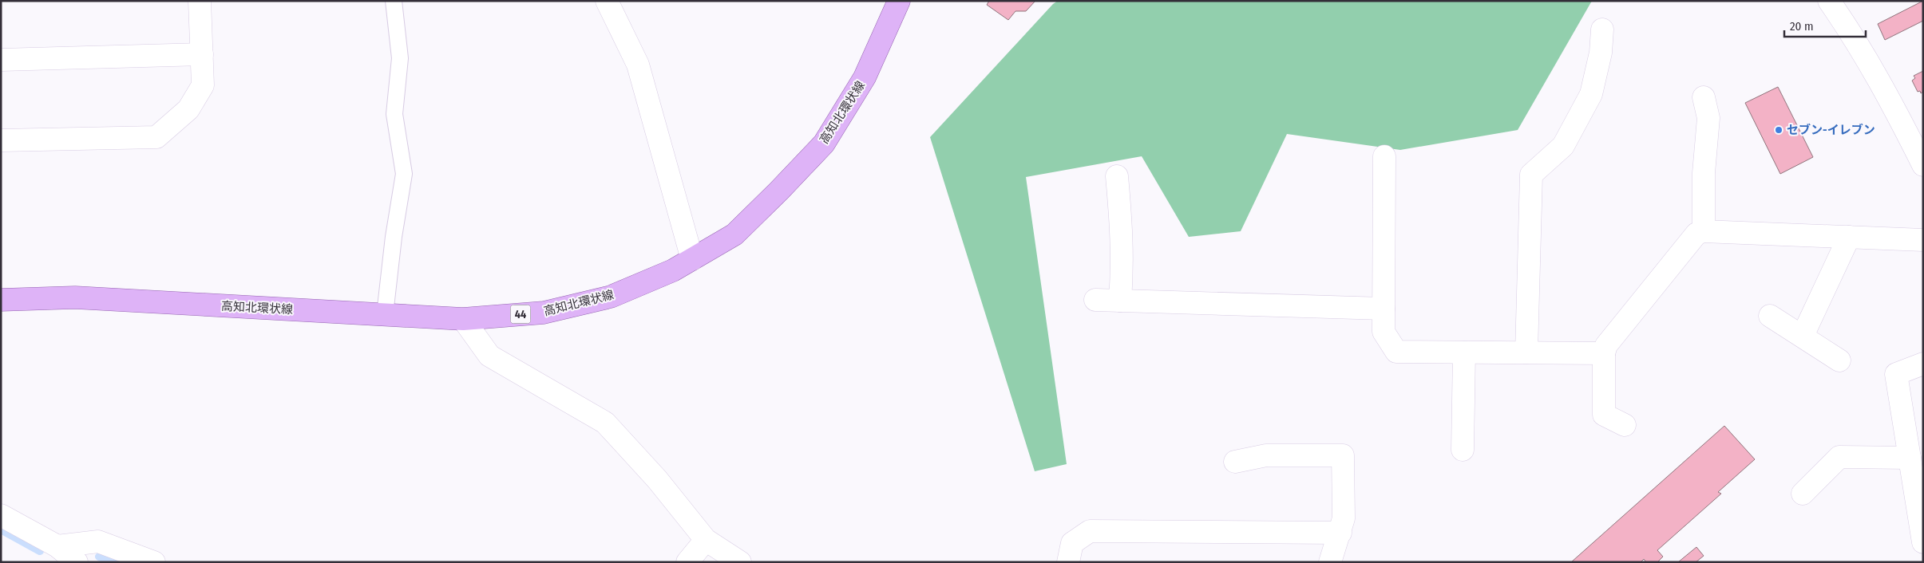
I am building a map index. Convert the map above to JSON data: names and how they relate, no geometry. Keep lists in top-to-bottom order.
{
  "streets": {
    "main road": ["高知北環状線", "44"]
  },
  "places": ["セブン-イレブン"],
  "scale_bar": "20 m"
}
